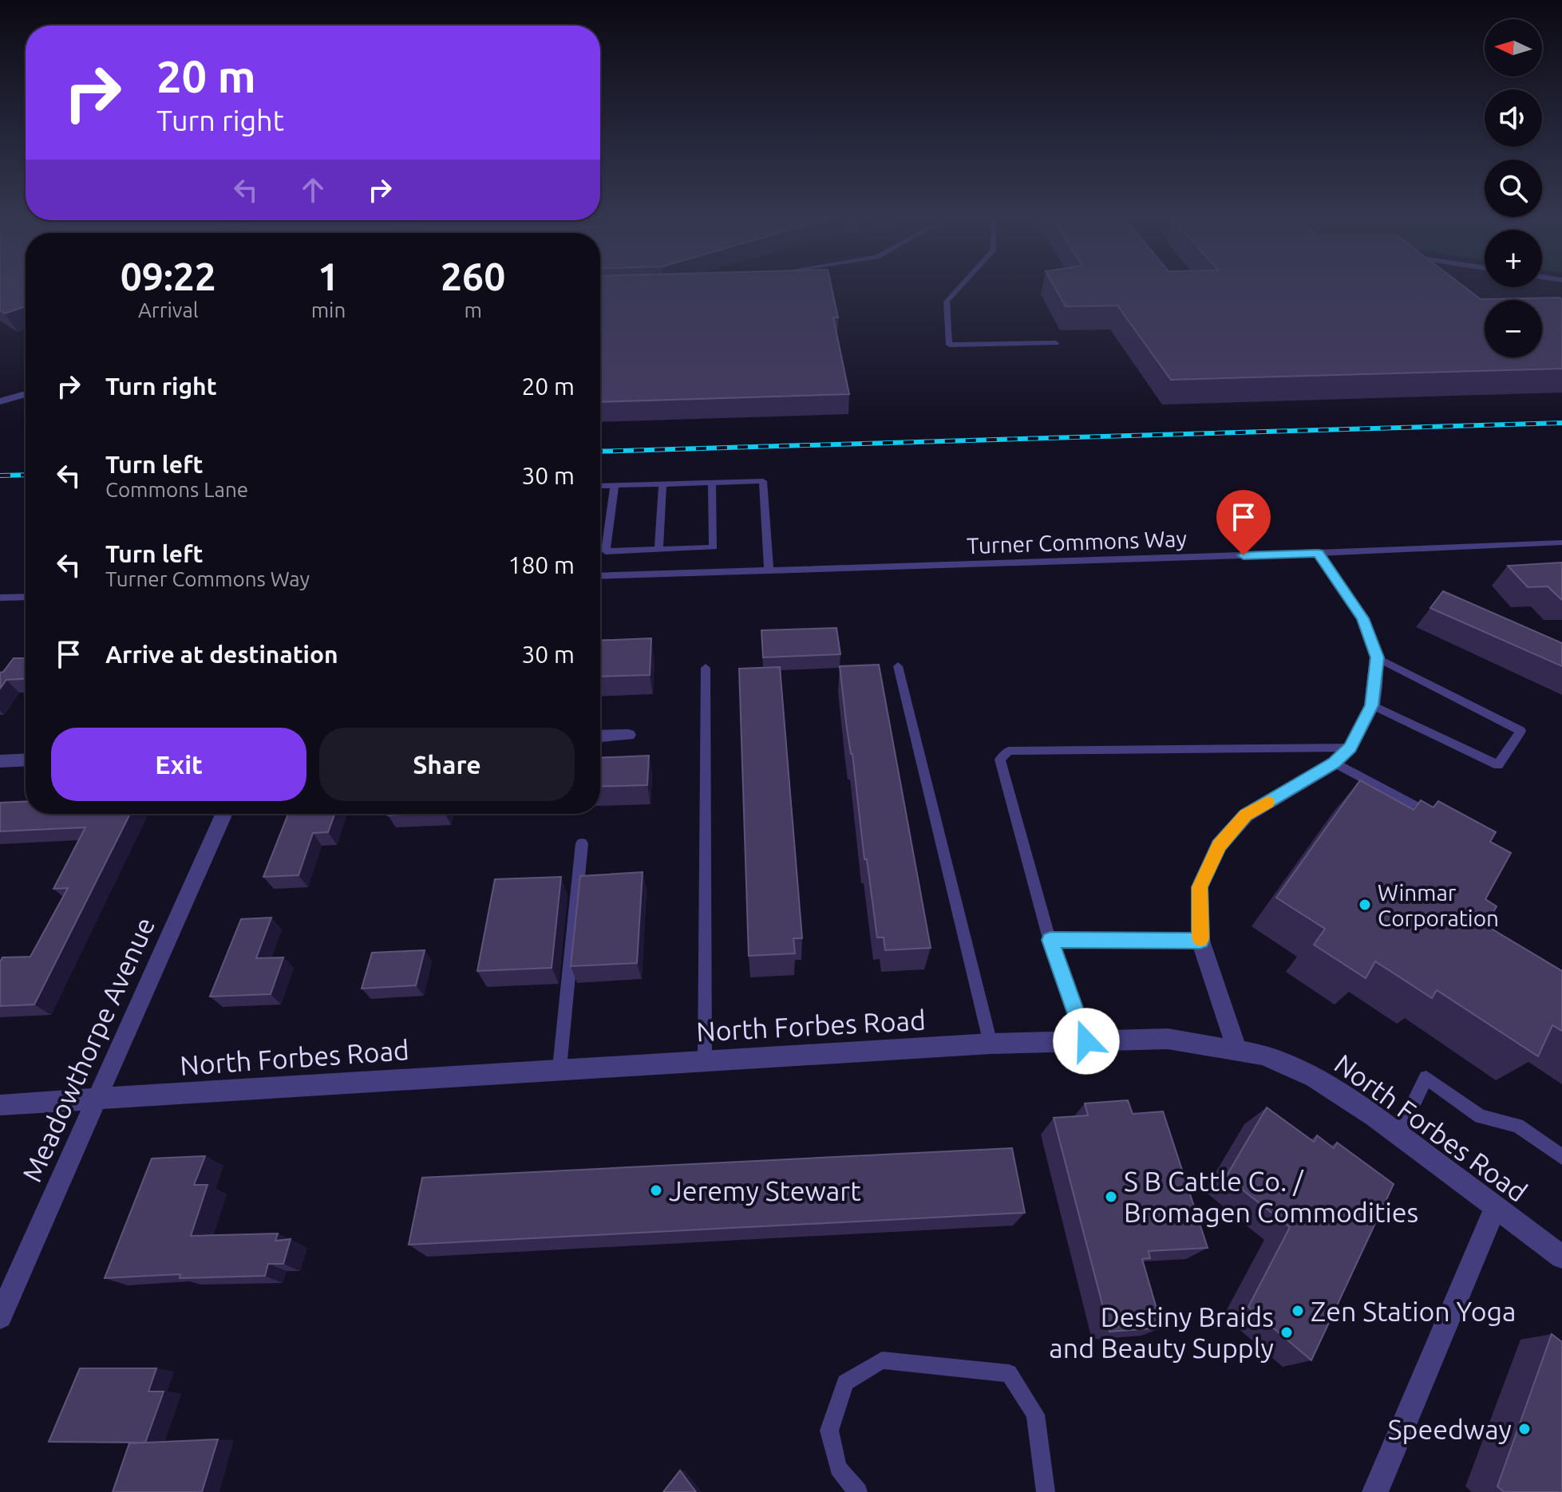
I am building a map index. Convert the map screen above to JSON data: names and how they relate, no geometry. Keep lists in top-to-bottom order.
{
  "streets": {
    "street": ["North Forbes Road", "Meadowthorpe Avenue"],
    "lane": ["Turner Commons Way"]
  },
  "crossings": [
    ["North Forbes Road", "Meadowthorpe Avenue"]
  ],
  "places": [
    "Winmar Corporation",
    "Jeremy Stewart",
    "S B Cattle Co. / Bromagen Commodities",
    "Zen Station Yoga",
    "Destiny Braids and Beauty Supply",
    "Speedway"
  ],
  "north": "left",
  "page": {
    "map_buttons": ["+", "−"],
    "turn": ["20 m", "Turn right"],
    "eta": [
      "09:22",
      "Arrival",
      "1",
      "min",
      "260",
      "m"
    ],
    "list": [
      {
        "name": "Turn right",
        "value": "20 m"
      },
      {
        "name": "Turn left",
        "note": "Commons Lane",
        "value": "30 m"
      },
      {
        "name": "Turn left",
        "note": "Turner Commons Way",
        "value": "180 m"
      },
      {
        "name": "Arrive at destination",
        "value": "30 m"
      }
    ],
    "buttons": ["Exit", "Share"]
  }
}
